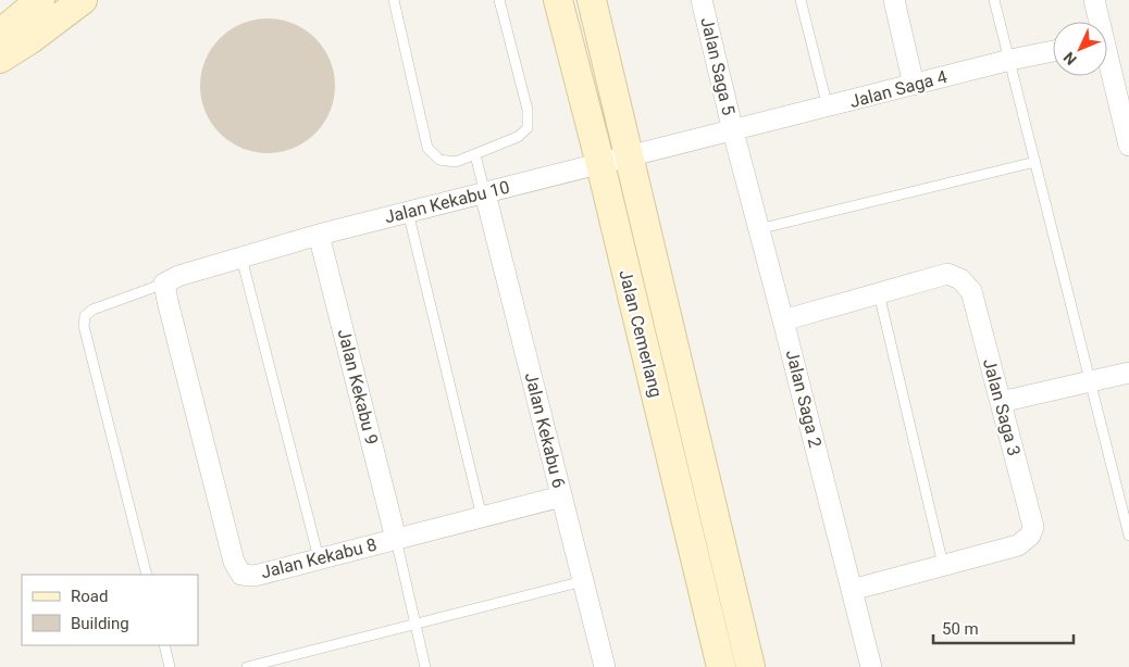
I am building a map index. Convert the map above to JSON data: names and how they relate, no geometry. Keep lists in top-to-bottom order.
{
  "streets": {
    "main road": ["Jalan Cemerlang"],
    "street": [
      "Jalan Saga 5",
      "Jalan Saga 4",
      "Jalan Kekabu 10",
      "Jalan Kekabu 9",
      "Jalan Saga 2",
      "Jalan Saga 3",
      "Jalan Kekabu 6",
      "Jalan Kekabu 8"
    ]
  },
  "crossings": [
    ["Jalan Saga 5", "Jalan Saga 4"],
    ["Jalan Saga 5", "Jalan Kekabu 10"],
    ["Jalan Saga 5", "Jalan Saga 2"],
    ["Jalan Saga 4", "Jalan Kekabu 10"],
    ["Jalan Saga 4", "Jalan Saga 2"],
    ["Jalan Kekabu 10", "Jalan Cemerlang"],
    ["Jalan Kekabu 10", "Jalan Kekabu 9"],
    ["Jalan Kekabu 10", "Jalan Saga 2"],
    ["Jalan Kekabu 10", "Jalan Kekabu 6"],
    ["Jalan Kekabu 10", "Jalan Kekabu 8"],
    ["Jalan Kekabu 9", "Jalan Kekabu 8"],
    ["Jalan Saga 2", "Jalan Saga 3"],
    ["Jalan Kekabu 6", "Jalan Kekabu 8"]
  ],
  "legend": ["Road", "Building"],
  "scale_bar": "50 m",
  "north": "bottom left"
}
